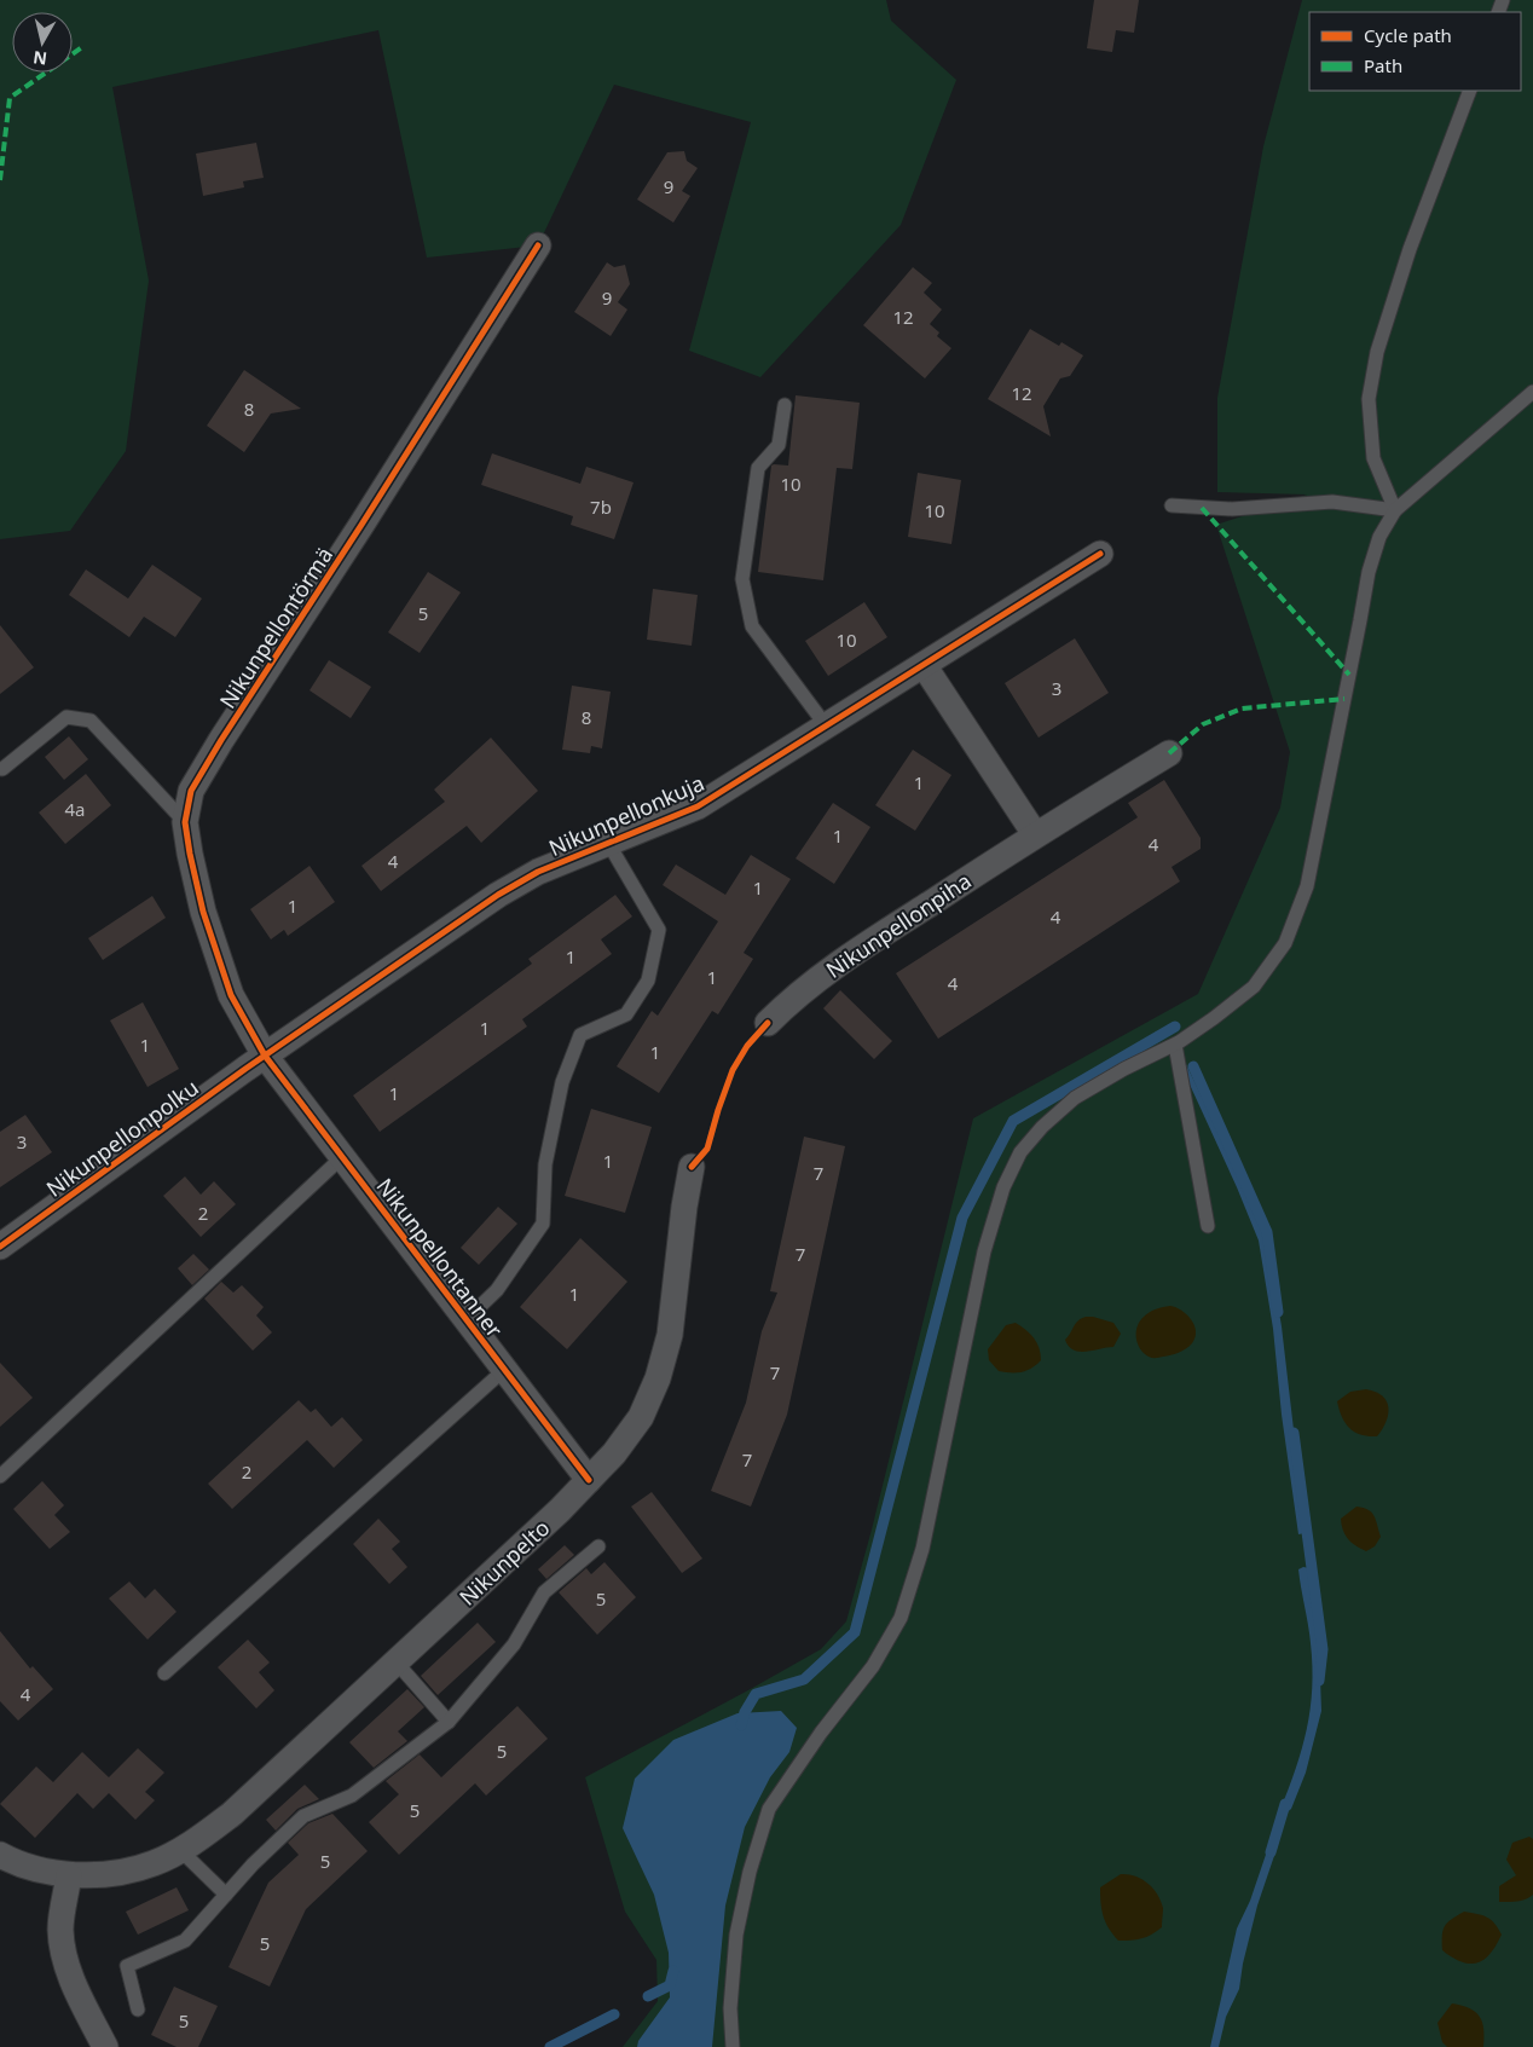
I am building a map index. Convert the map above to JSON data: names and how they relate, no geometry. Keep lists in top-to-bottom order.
{
  "streets": {
    "street": [
      "Nikunpellontörmä",
      "Nikunpellonkuja",
      "Nikunpellonpiha",
      "Nikunpellonpolku",
      "Nikunpellontanner",
      "Nikunpelto"
    ]
  },
  "crossings": [
    ["Nikunpellontörmä", "Nikunpellonkuja"],
    ["Nikunpellontörmä", "Nikunpellonpolku"],
    ["Nikunpellontörmä", "Nikunpellontanner"],
    ["Nikunpellonkuja", "Nikunpellonpolku"],
    ["Nikunpellonkuja", "Nikunpellontanner"],
    ["Nikunpellonpolku", "Nikunpellontanner"],
    ["Nikunpellontanner", "Nikunpelto"]
  ],
  "house_numbers": [
    "9",
    "9",
    "12",
    "12",
    "8",
    "10",
    "7b",
    "10",
    "5",
    "10",
    "3",
    "8",
    "1",
    "4a",
    "1",
    "4",
    "4",
    "1",
    "1",
    "4",
    "1",
    "1",
    "4",
    "1",
    "1",
    "1",
    "1",
    "3",
    "1",
    "7",
    "2",
    "7",
    "1",
    "7",
    "7",
    "2",
    "5",
    "4",
    "5",
    "5",
    "5",
    "5",
    "5"
  ],
  "legend": ["Cycle path", "Path"],
  "north": "bottom"
}
